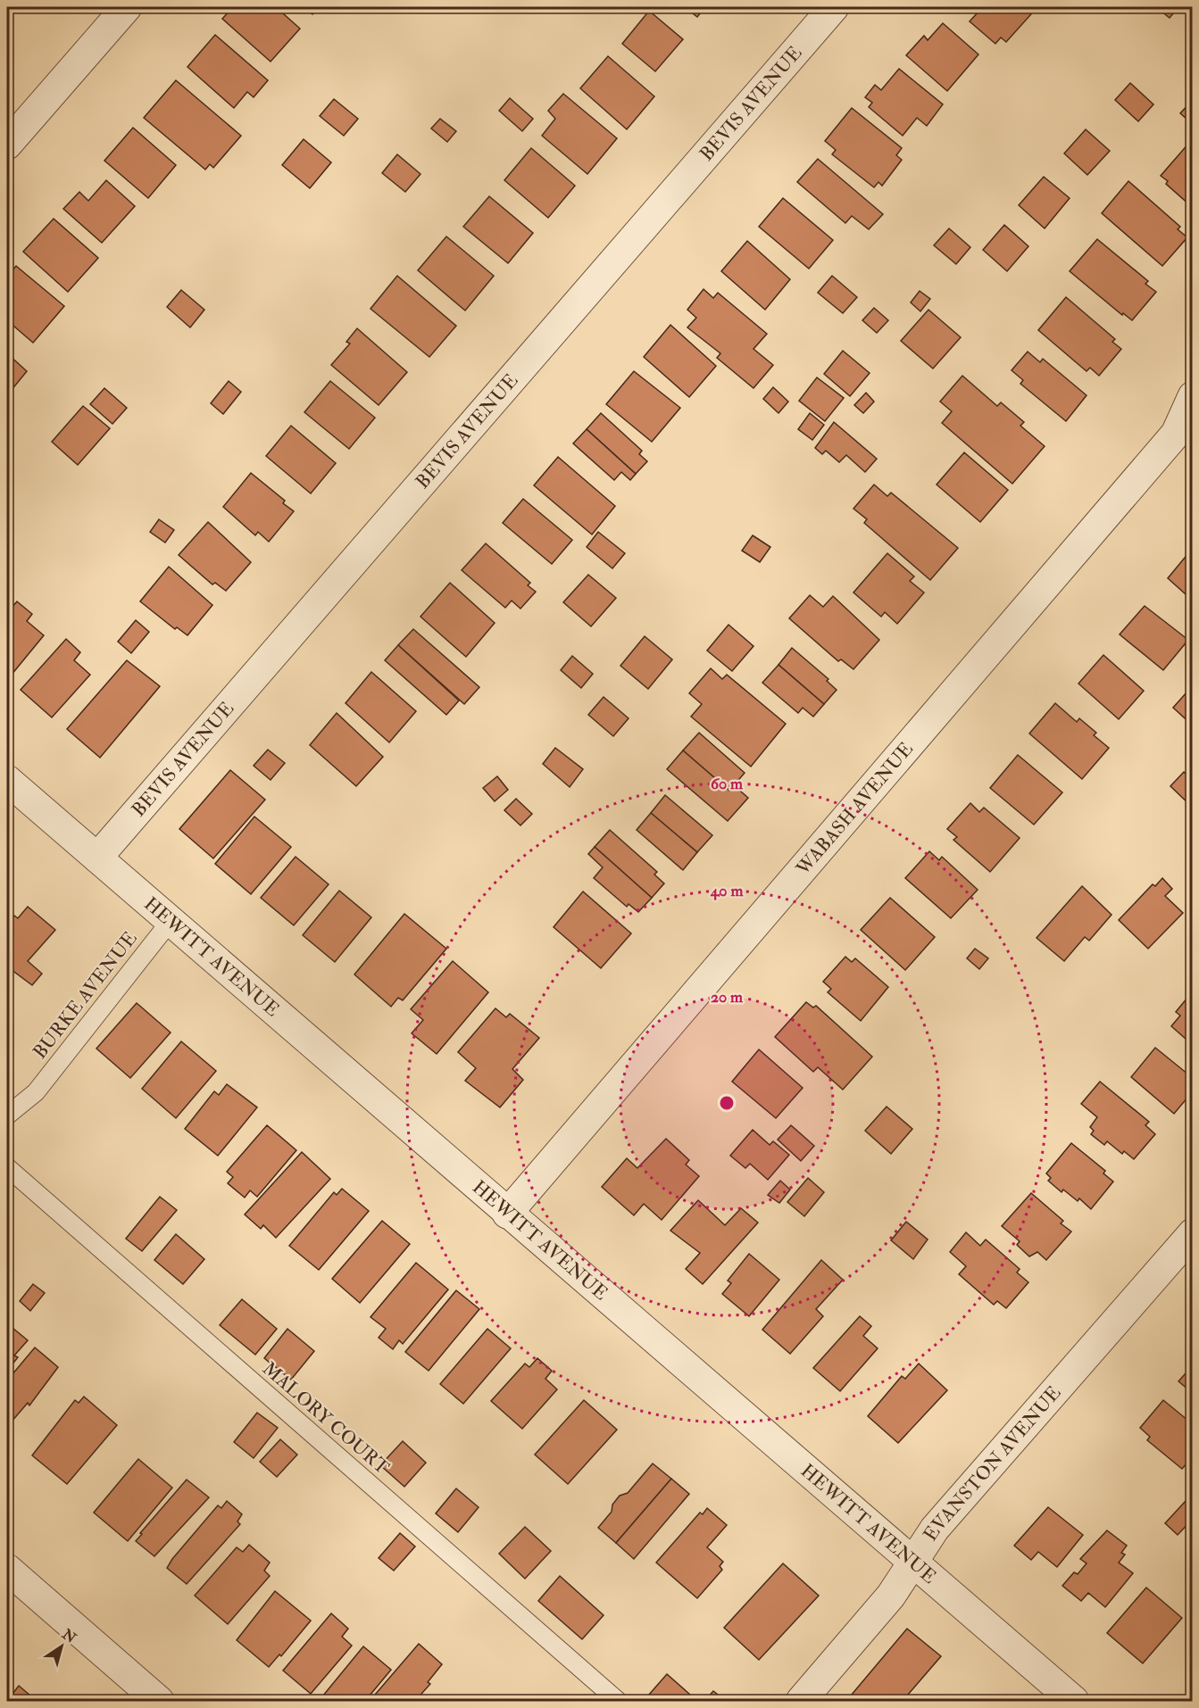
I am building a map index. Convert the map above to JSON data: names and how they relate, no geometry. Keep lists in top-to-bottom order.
{
  "streets": {
    "street": [
      "BEVIS AVENUE",
      "WABASH AVENUE",
      "HEWITT AVENUE",
      "EVANSTON AVENUE"
    ],
    "lane": ["BURKE AVENUE", "MALORY COURT"]
  },
  "crossings": [
    ["BEVIS AVENUE", "HEWITT AVENUE"],
    ["WABASH AVENUE", "HEWITT AVENUE"],
    ["HEWITT AVENUE", "BURKE AVENUE"],
    ["HEWITT AVENUE", "EVANSTON AVENUE"]
  ],
  "north": "top right",
  "rings": ["60 m", "40 m", "20 m"]
}
